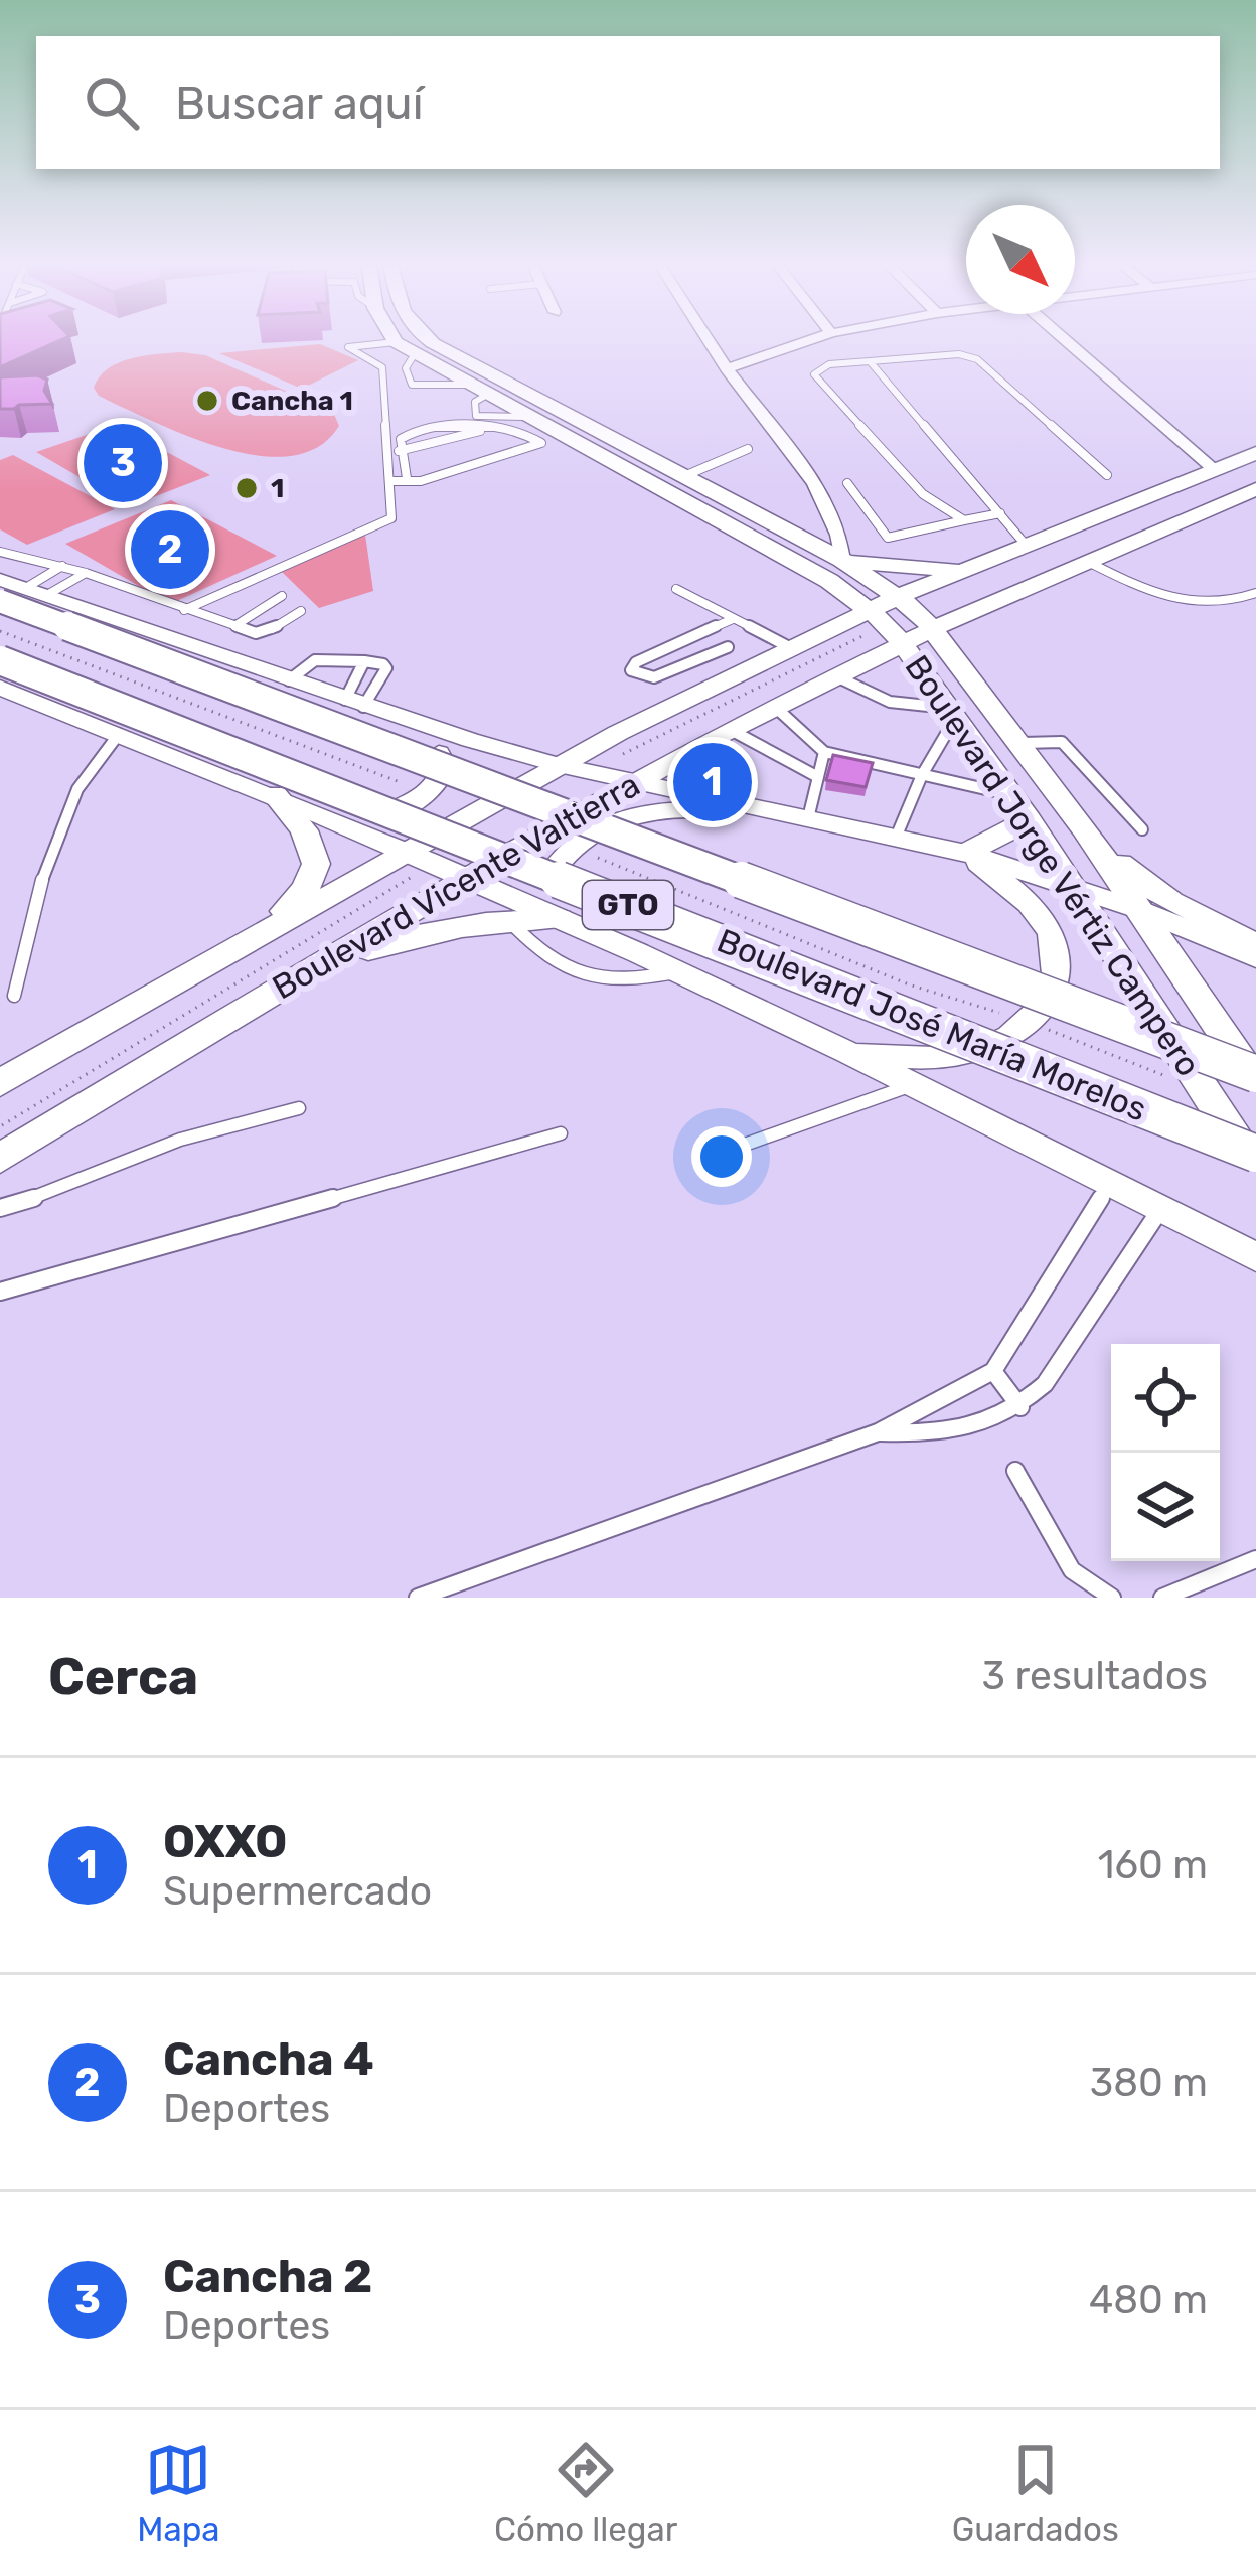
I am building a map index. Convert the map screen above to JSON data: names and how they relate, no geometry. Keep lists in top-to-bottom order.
{
  "streets": {
    "main road": [
      "Boulevard Jorge Vértiz Campero",
      "Boulevard Vicente Valtierra",
      "GTO",
      "Boulevard José María Morelos"
    ]
  },
  "crossings": [
    ["Boulevard Jorge Vértiz Campero", "Boulevard Vicente Valtierra"],
    ["Boulevard Jorge Vértiz Campero", "Boulevard José María Morelos"]
  ],
  "places": ["Cancha 1", "1"],
  "north": "bottom right",
  "page": {
    "search": "Buscar aquí",
    "pins": ["3", "2", "1"],
    "heading": ["Cerca", "3 resultados"],
    "list": [
      {
        "mark": "1",
        "name": "OXXO",
        "note": "Supermercado",
        "value": "160 m"
      },
      {
        "mark": "2",
        "name": "Cancha 4",
        "note": "Deportes",
        "value": "380 m"
      },
      {
        "mark": "3",
        "name": "Cancha 2",
        "note": "Deportes",
        "value": "480 m"
      }
    ],
    "nav": ["Mapa", "Cómo llegar", "Guardados"]
  }
}
